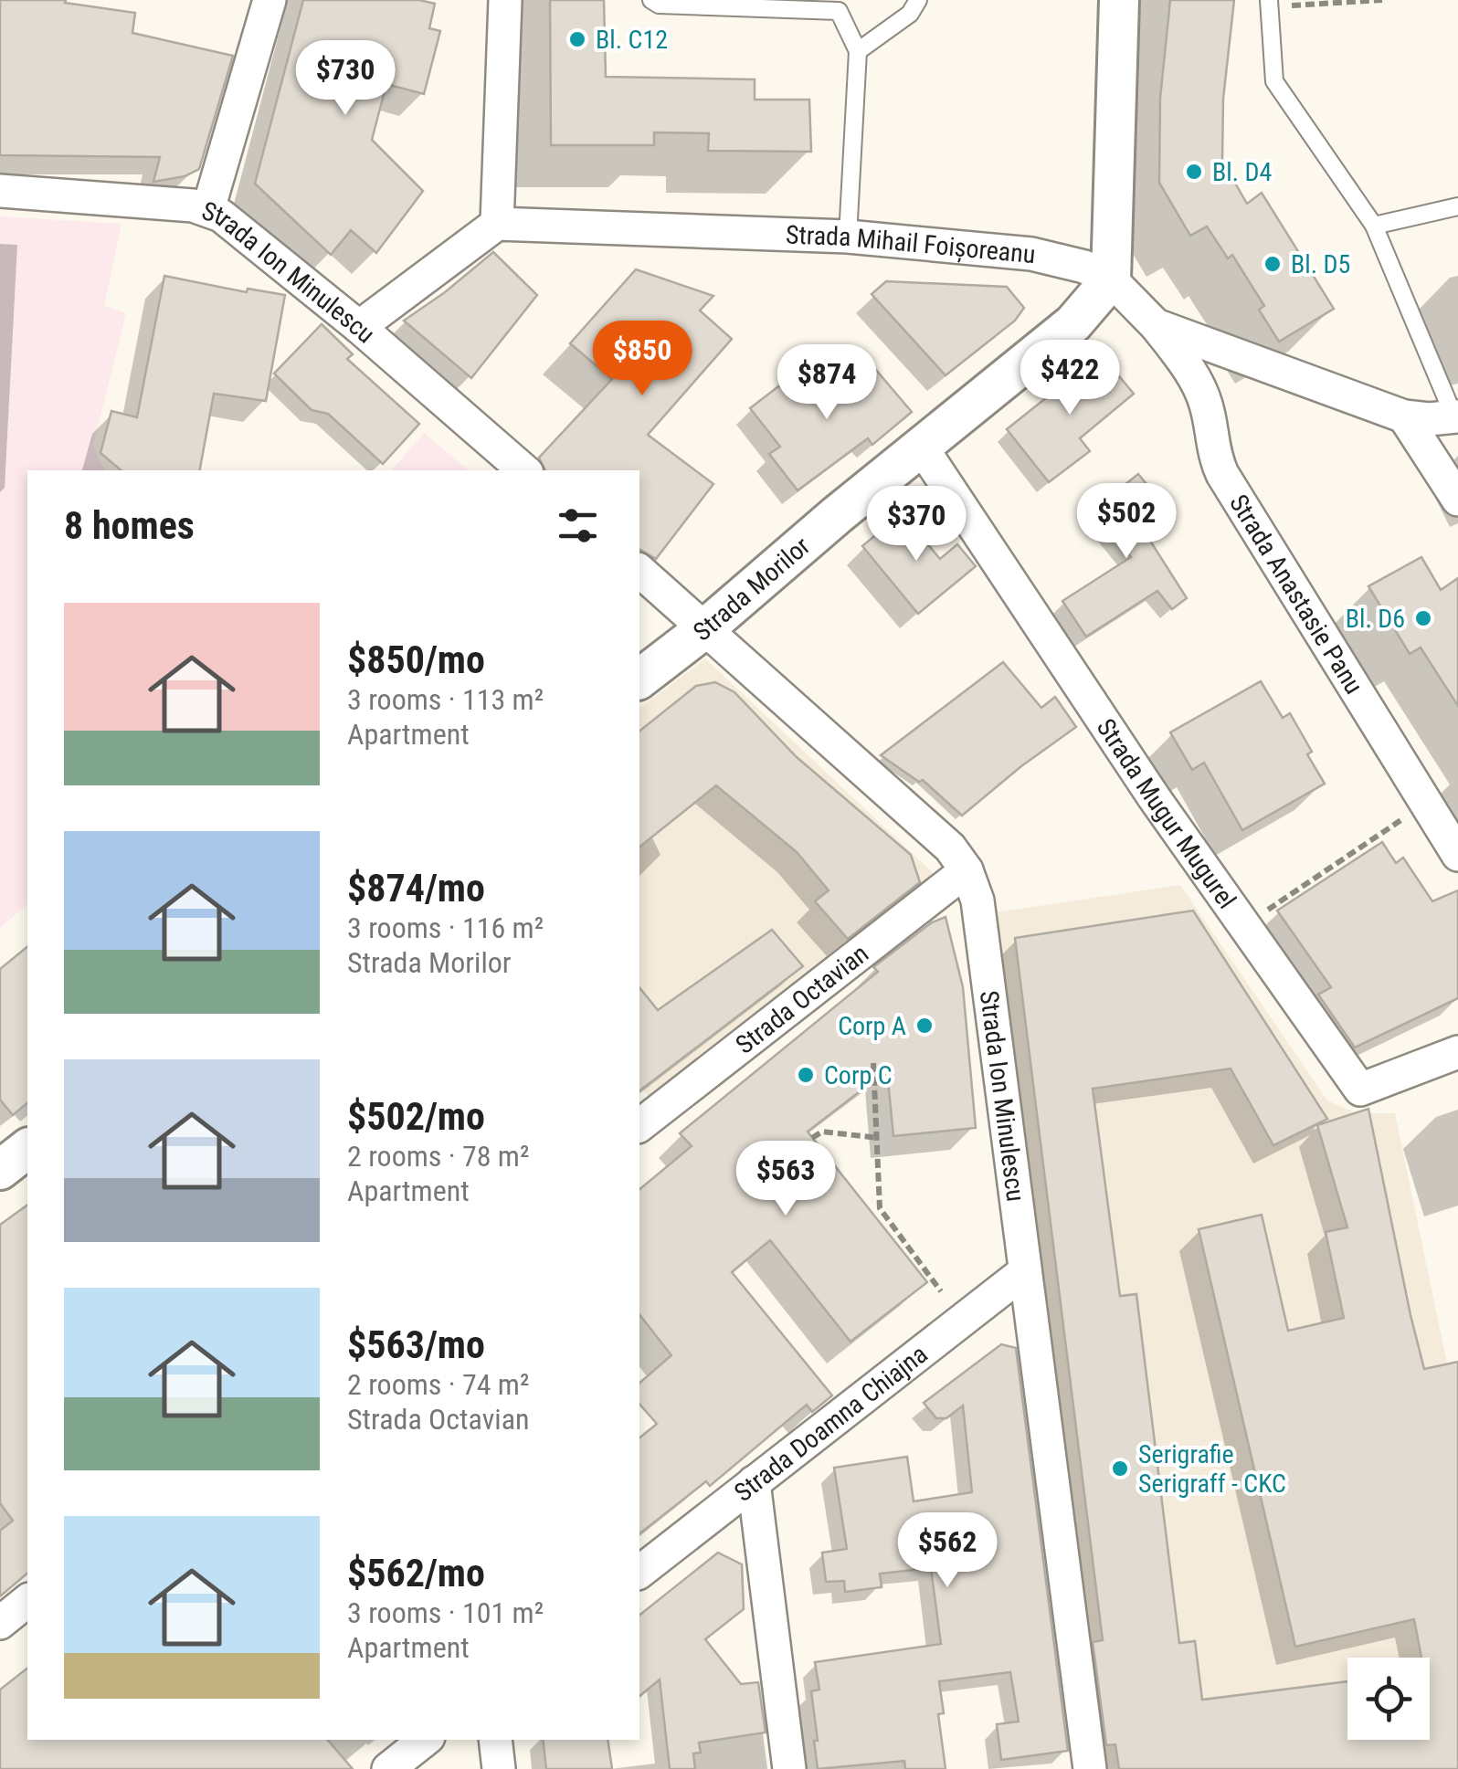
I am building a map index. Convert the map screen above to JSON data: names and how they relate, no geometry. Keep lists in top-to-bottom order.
{
  "streets": {
    "street": [
      "Strada Mihail Foișoreanu",
      "Strada Ion Minulescu",
      "Strada Morilor",
      "Strada Anastasie Panu",
      "Strada Mugur Mugurel",
      "Strada Octavian",
      "Strada Doamna Chiajna"
    ]
  },
  "crossings": [
    ["Strada Mihail Foișoreanu", "Strada Morilor"],
    ["Strada Mihail Foișoreanu", "Strada Anastasie Panu"],
    ["Strada Ion Minulescu", "Strada Morilor"],
    ["Strada Ion Minulescu", "Strada Octavian"],
    ["Strada Ion Minulescu", "Strada Doamna Chiajna"],
    ["Strada Morilor", "Strada Mugur Mugurel"]
  ],
  "places": [
    "Bl. C12",
    "Bl. D4",
    "Bl. D5",
    "Bl. D6",
    "Corp A",
    "Corp C",
    "Serigrafie Serigraff - CKC"
  ],
  "page": {
    "price": [
      "$730",
      "$850",
      "$422",
      "$874",
      "$502",
      "$370",
      "$563",
      "$562"
    ],
    "heading": "8 homes",
    "list": [
      {
        "name": "$850/mo",
        "note": "3 rooms · 113 m² · Apartment"
      },
      {
        "name": "$874/mo",
        "note": "3 rooms · 116 m² · Strada Morilor"
      },
      {
        "name": "$502/mo",
        "note": "2 rooms · 78 m² · Apartment"
      },
      {
        "name": "$563/mo",
        "note": "2 rooms · 74 m² · Strada Octavian"
      },
      {
        "name": "$562/mo",
        "note": "3 rooms · 101 m² · Apartment"
      }
    ]
  }
}
